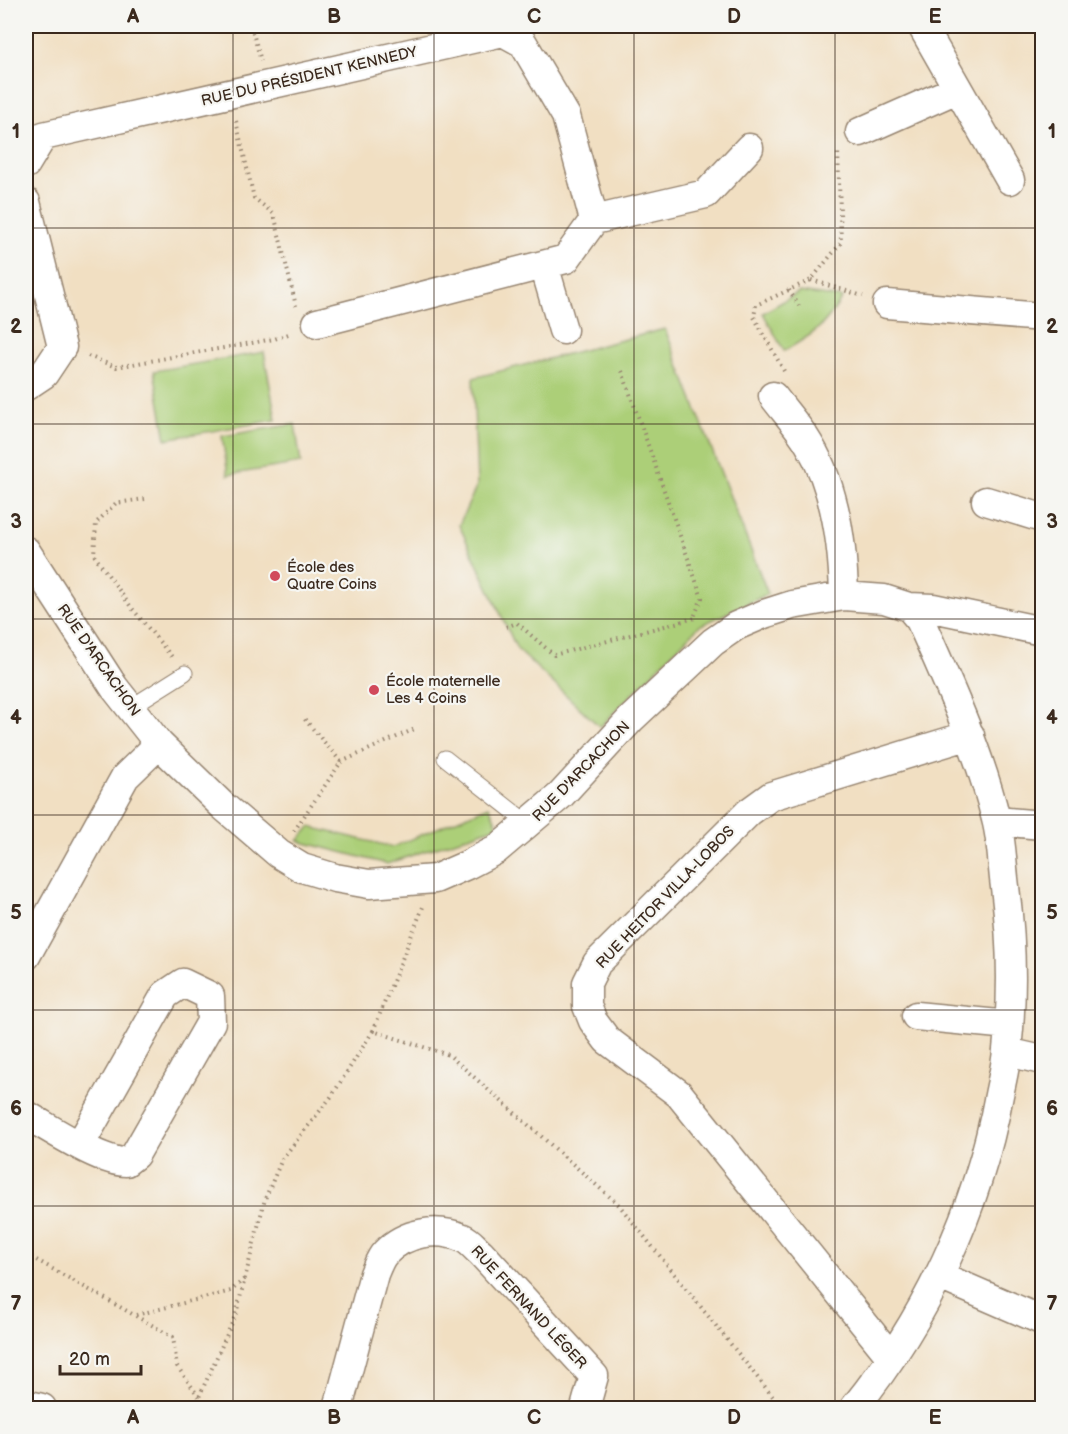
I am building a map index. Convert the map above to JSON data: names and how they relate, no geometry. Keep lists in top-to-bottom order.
{
  "streets": {
    "street": [
      "RUE DU PRÉSIDENT KENNEDY",
      "RUE D'ARCACHON",
      "RUE HEITOR VILLA-LOBOS",
      "RUE FERNAND LÉGER"
    ]
  },
  "places": ["École des Quatre Coins", "École maternelle Les 4 Coins"],
  "scale_bar": "20 m",
  "grid": {
    "columns": [
      "A",
      "B",
      "C",
      "D",
      "E"
    ],
    "rows": [
      "1",
      "2",
      "3",
      "4",
      "5",
      "6",
      "7"
    ]
  }
}
